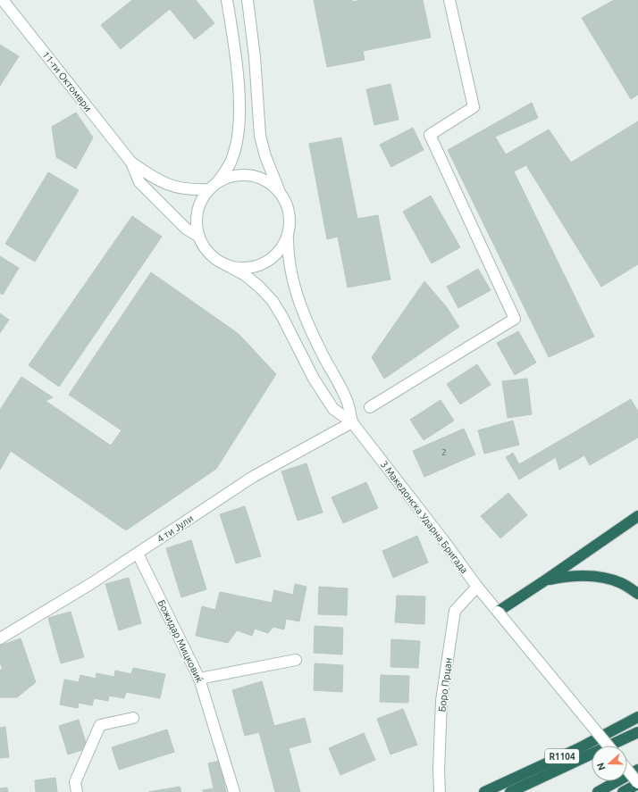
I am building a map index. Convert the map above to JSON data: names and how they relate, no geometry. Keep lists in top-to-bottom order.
{
  "streets": {
    "highway": ["R1104"],
    "street": [
      "11-ти Октомври",
      "3 Македонска Ударна Бригада",
      "4 ти Јули",
      "Божидар Мицковиќ",
      "Боро Прцан"
    ]
  },
  "crossings": [
    ["3 Македонска Ударна Бригада", "4 ти Јули"],
    ["3 Македонска Ударна Бригада", "Боро Прцан"],
    ["4 ти Јули", "Божидар Мицковиќ"]
  ],
  "house_numbers": ["2"],
  "north": "left"
}
